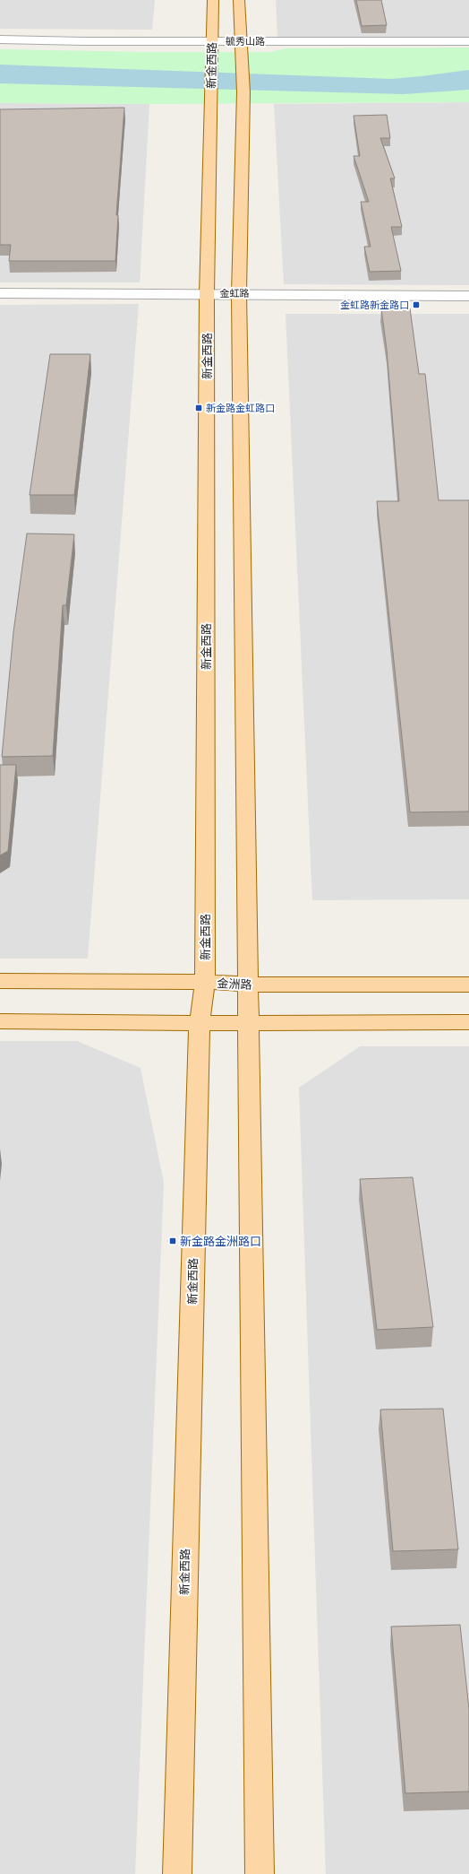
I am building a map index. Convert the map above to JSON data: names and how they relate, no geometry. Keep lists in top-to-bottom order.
{
  "streets": {
    "main road": ["新金西路", "金洲路"],
    "street": ["毓秀山路", "金虹路"]
  },
  "crossings": [
    ["毓秀山路", "新金西路"],
    ["新金西路", "金虹路"],
    ["新金西路", "金洲路"]
  ],
  "places": {
    "transit": ["金虹路新金路口", "新金路金虹路口", "新金路金洲路口"]
  }
}
